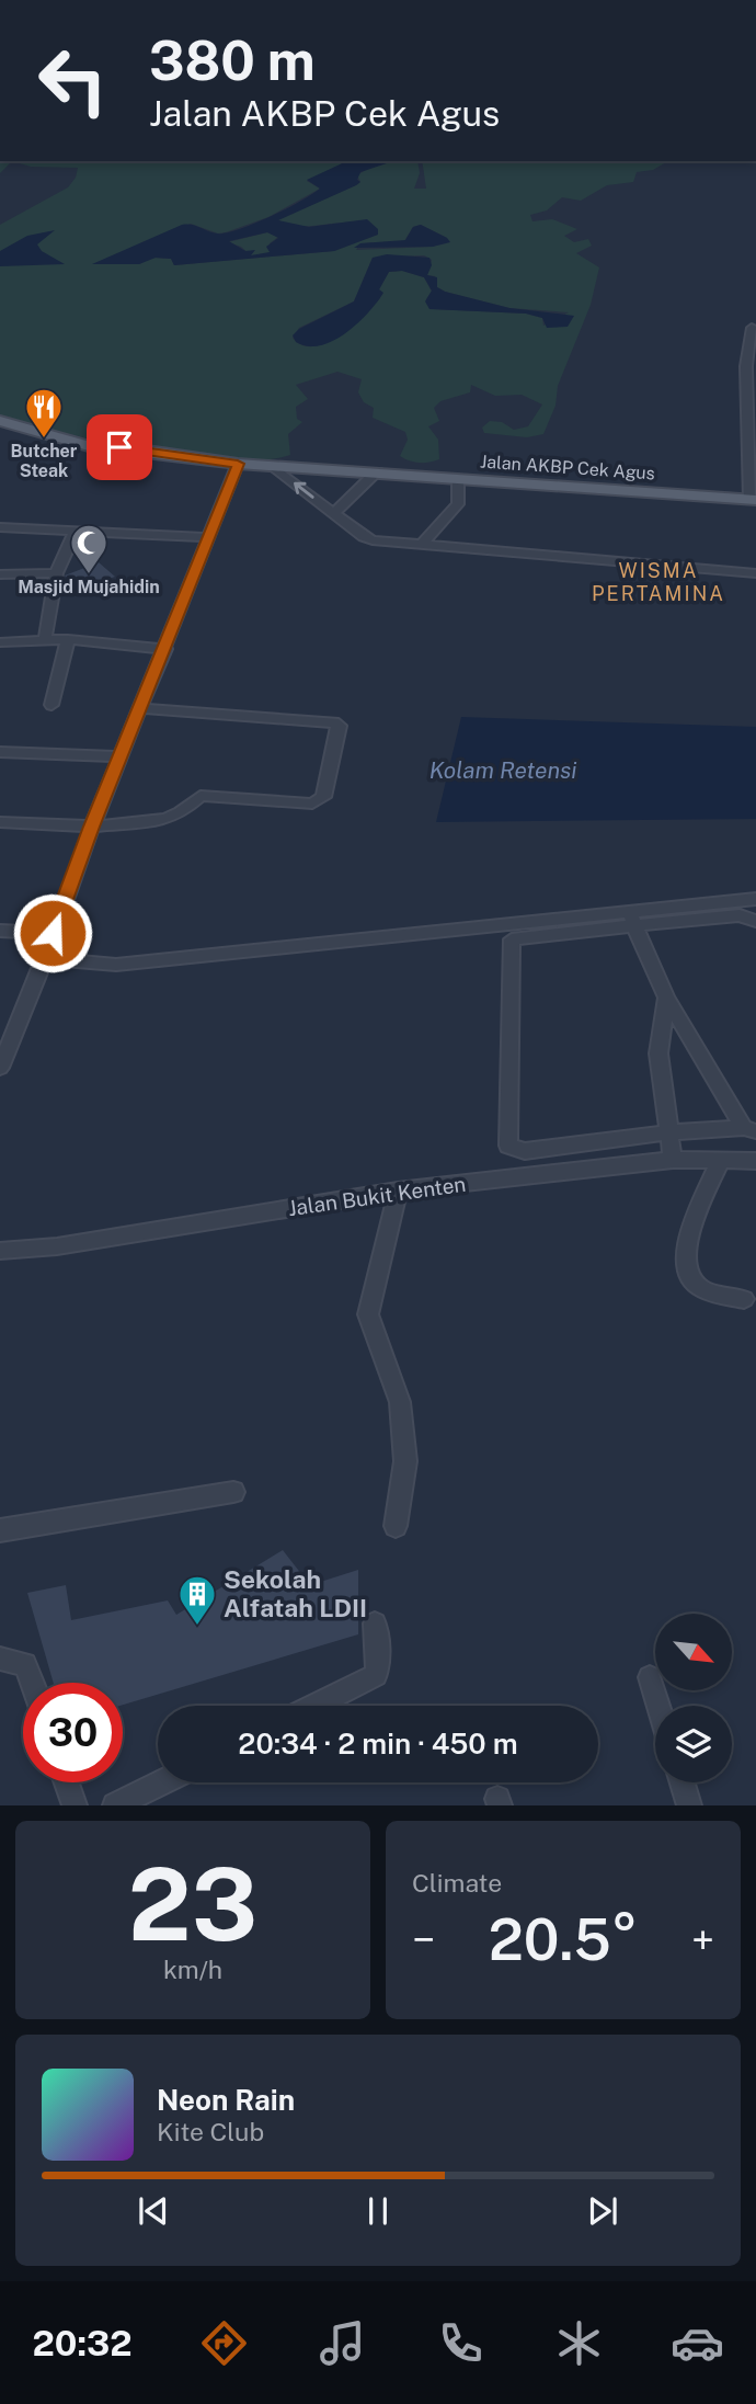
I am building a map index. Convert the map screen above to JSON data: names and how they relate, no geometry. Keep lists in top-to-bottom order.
{
  "streets": {
    "main road": ["Jalan AKBP Cek Agus"],
    "street": ["Jalan Bukit Kenten"]
  },
  "districts": ["WISMA PERTAMINA"],
  "water": ["Kolam Retensi"],
  "places": {
    "restaurant": ["Butcher Steak"],
    "mosque": ["Masjid Mujahidin"],
    "building": ["Sekolah Alfatah LDII"]
  },
  "north": "bottom right",
  "page": {
    "turn": ["380 m", "Jalan AKBP Cek Agus"],
    "limit": "30",
    "trip": "20:34 · 2 min · 450 m",
    "tile": [
      ["23", "km/h"],
      "Climate"
    ],
    "heat": ["−", "20.5°", "+"],
    "song": ["Neon Rain", "Kite Club"],
    "tabs": "20:32"
  }
}
